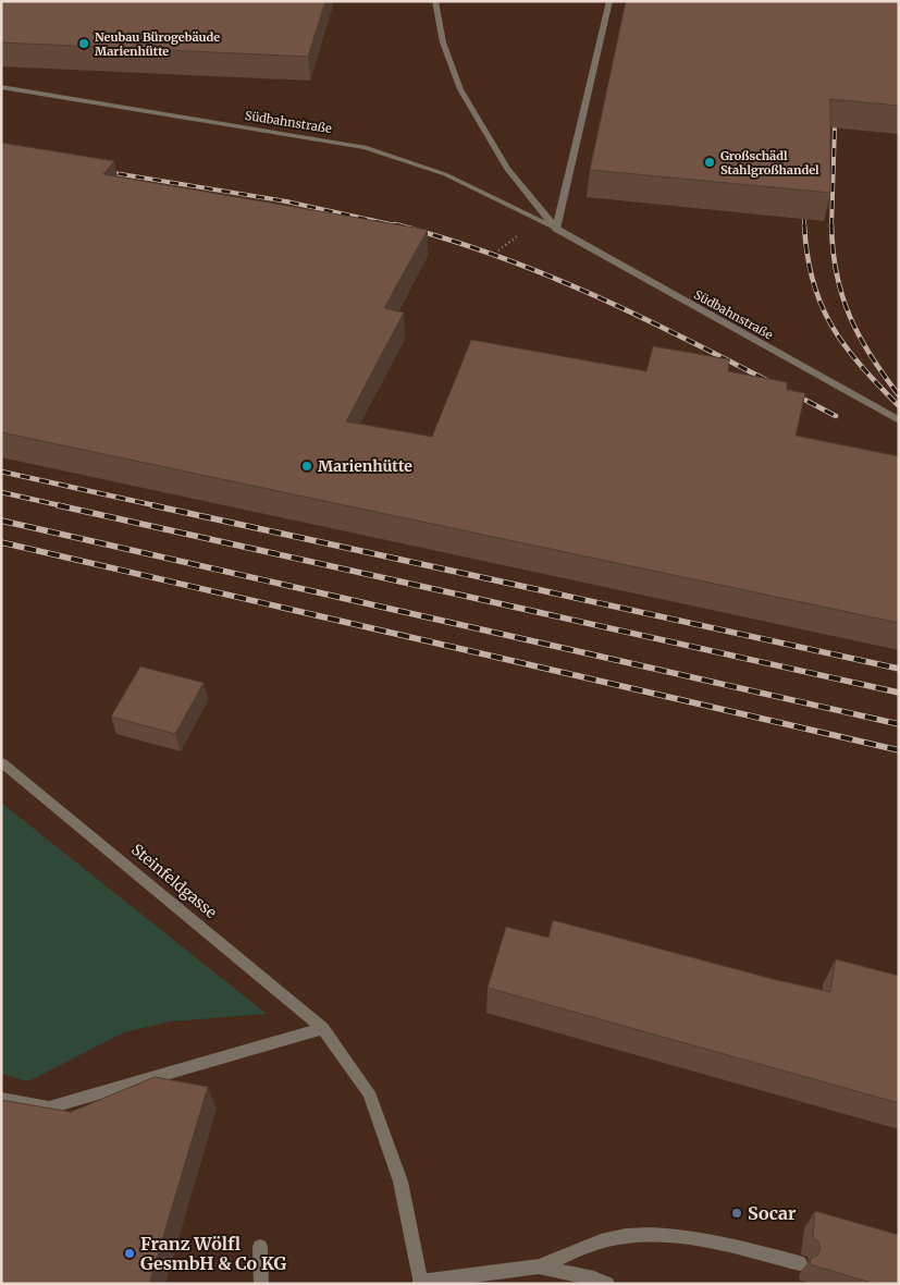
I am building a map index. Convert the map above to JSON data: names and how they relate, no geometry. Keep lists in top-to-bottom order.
{
  "streets": {
    "street": ["Südbahnstraße", "Steinfeldgasse"]
  },
  "places": [
    "Neubau Bürogebäude Marienhütte",
    "Großschädl Stahlgroßhandel",
    "Marienhütte",
    "Socar",
    "Franz Wölfl GesmbH & Co KG"
  ]
}
